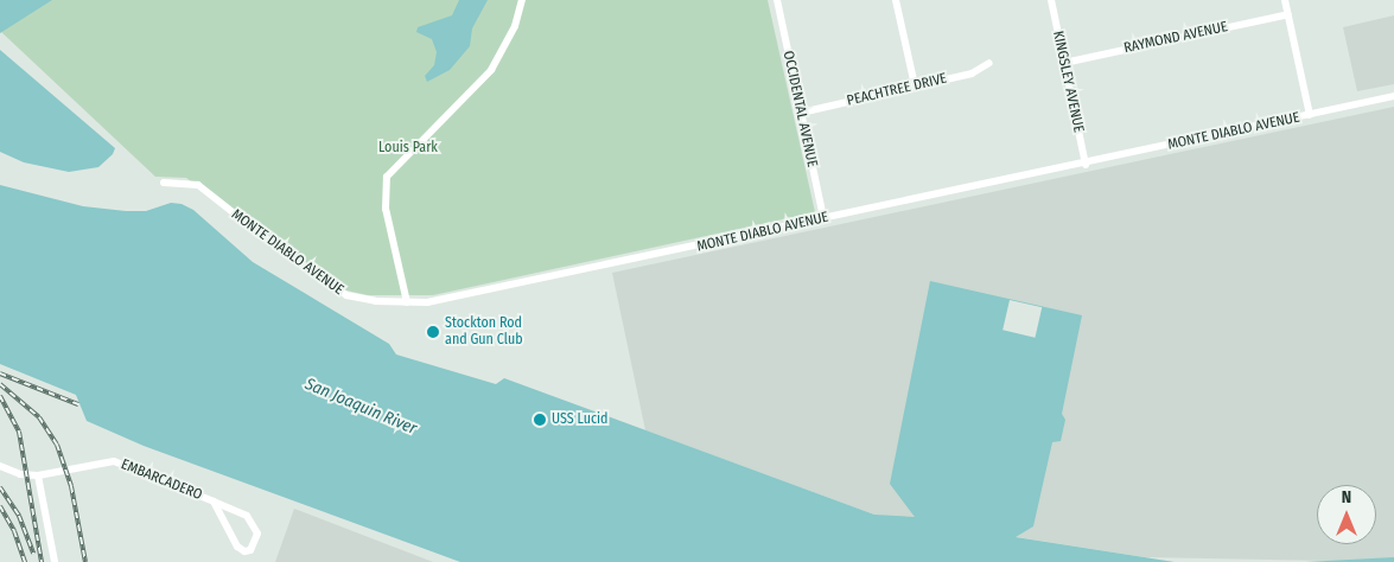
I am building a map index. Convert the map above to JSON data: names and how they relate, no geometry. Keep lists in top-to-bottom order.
{
  "streets": {
    "street": [
      "RAYMOND AVENUE",
      "KINGSLEY AVENUE",
      "PEACHTREE DRIVE",
      "OCCIDENTAL AVENUE",
      "MONTE DIABLO AVENUE",
      "EMBARCADERO"
    ]
  },
  "crossings": [
    ["RAYMOND AVENUE", "KINGSLEY AVENUE"],
    ["KINGSLEY AVENUE", "MONTE DIABLO AVENUE"],
    ["PEACHTREE DRIVE", "OCCIDENTAL AVENUE"],
    ["OCCIDENTAL AVENUE", "MONTE DIABLO AVENUE"]
  ],
  "water": ["San Joaquin River"],
  "parks": ["Louis Park"],
  "places": ["Stockton Rod and Gun Club", "USS Lucid"],
  "north": "top"
}
